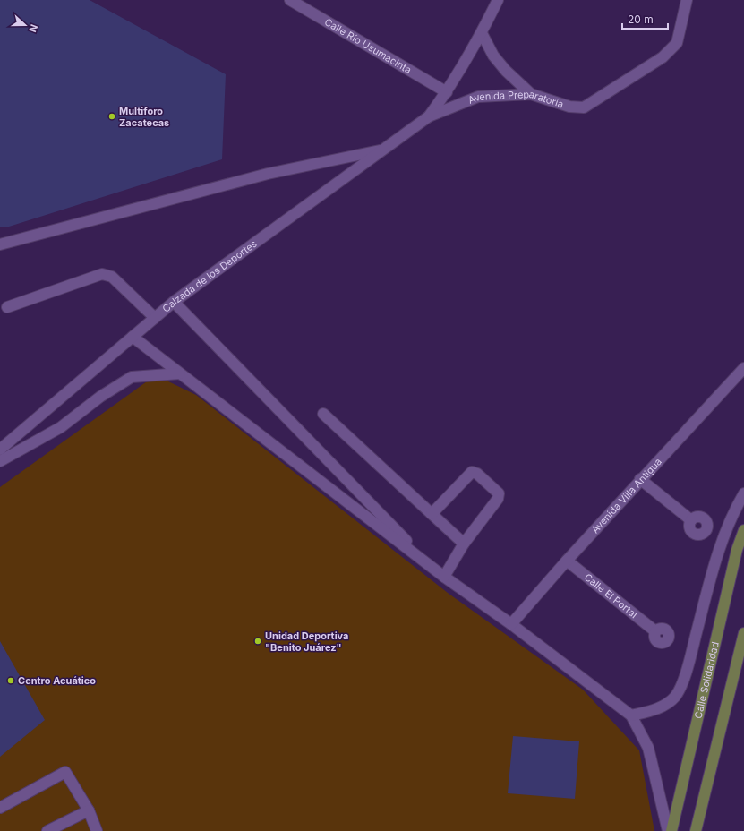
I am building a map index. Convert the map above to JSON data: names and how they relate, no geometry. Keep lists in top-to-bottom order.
{
  "streets": {
    "main road": ["Calle Solidaridad"],
    "street": [
      "Calle Río Usumacinta",
      "Avenida Preparatoria",
      "Calzada de los Deportes",
      "Avenida Villa Antigua",
      "Calle El Portal"
    ]
  },
  "crossings": [
    ["Avenida Preparatoria", "Calzada de los Deportes"],
    ["Avenida Villa Antigua", "Calle El Portal"]
  ],
  "places": ["Multiforo Zacatecas", "Unidad Deportiva \"Benito Juárez\"", "Centro Acuático"],
  "scale_bar": "20 m",
  "north": "right"
}
